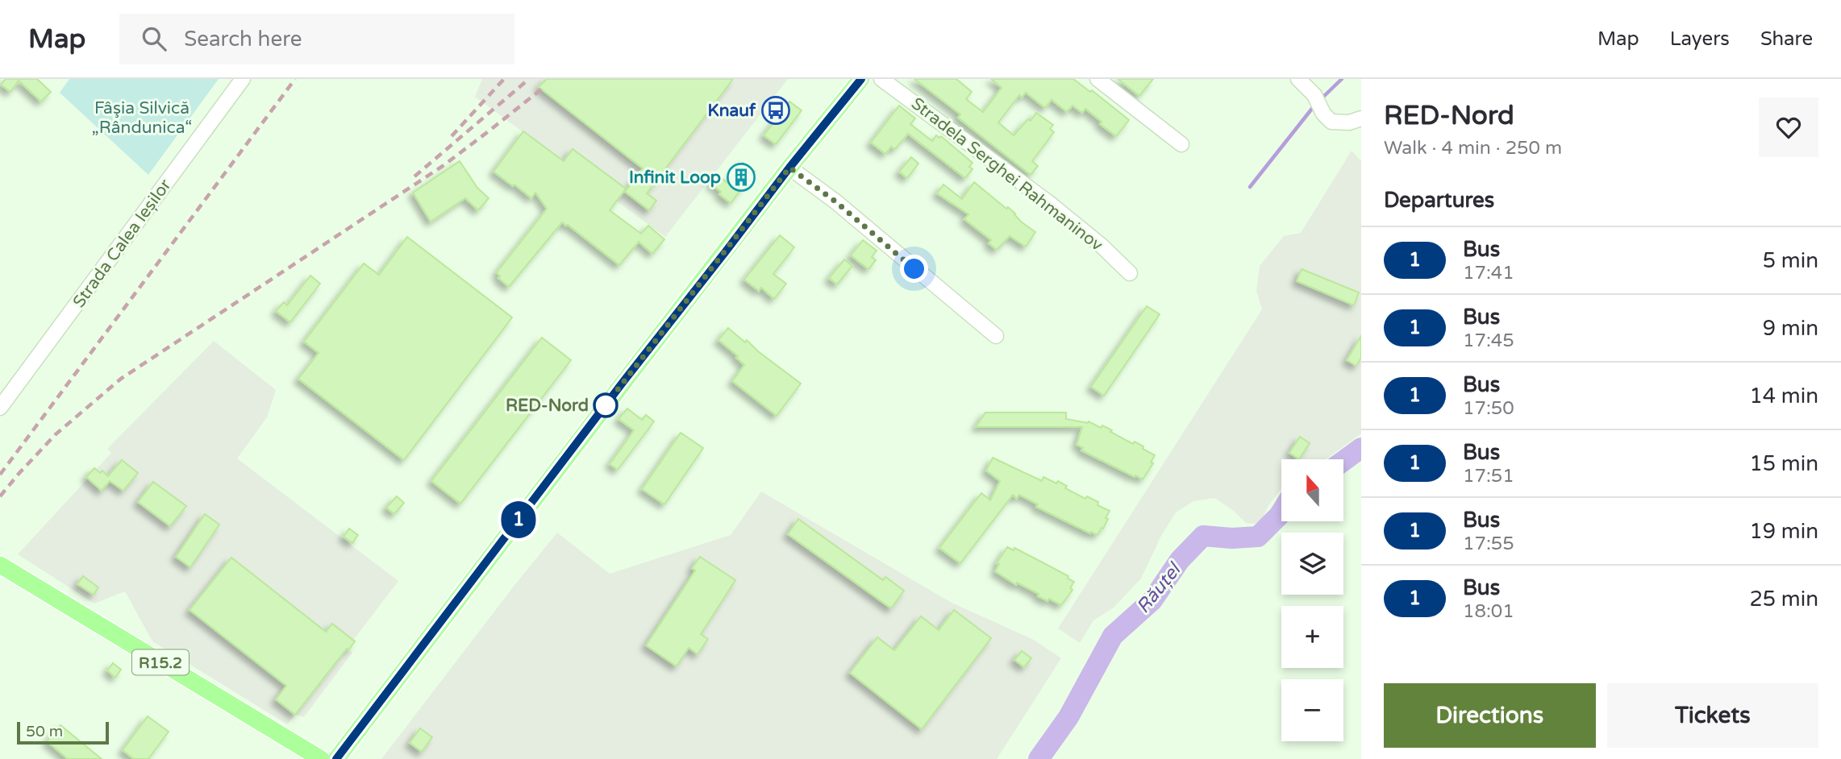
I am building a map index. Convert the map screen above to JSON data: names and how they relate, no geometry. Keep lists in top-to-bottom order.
{
  "streets": {
    "main road": ["R15.2"],
    "street": ["Stradela Serghei Rahmaninov", "Strada Calea Ieșilor"]
  },
  "water": ["Răuțel"],
  "parks": ["Fâşia Silvică „Rândunica“"],
  "places": {
    "bus stop": ["Knauf"],
    "building": ["Infinit Loop"],
    "other": ["RED-Nord"]
  },
  "lines": ["bus line 1"],
  "scale_bar": "50 m",
  "north": "top",
  "page": {
    "header": "Map",
    "search": "Search here",
    "nav": ["Map", "Layers", "Share"],
    "on_map": "1",
    "heading": [
      ["RED-Nord", "Walk · 4 min · 250 m"],
      "Departures"
    ],
    "list": [
      {
        "mark": "1",
        "name": "Bus",
        "note": "17:41",
        "value": "5 min"
      },
      {
        "mark": "1",
        "name": "Bus",
        "note": "17:45",
        "value": "9 min"
      },
      {
        "mark": "1",
        "name": "Bus",
        "note": "17:50",
        "value": "14 min"
      },
      {
        "mark": "1",
        "name": "Bus",
        "note": "17:51",
        "value": "15 min"
      },
      {
        "mark": "1",
        "name": "Bus",
        "note": "17:55",
        "value": "19 min"
      },
      {
        "mark": "1",
        "name": "Bus",
        "note": "18:01",
        "value": "25 min"
      }
    ],
    "map_buttons": ["+", "−"],
    "buttons": ["Directions", "Tickets"],
    "scale": "50 m"
  }
}
